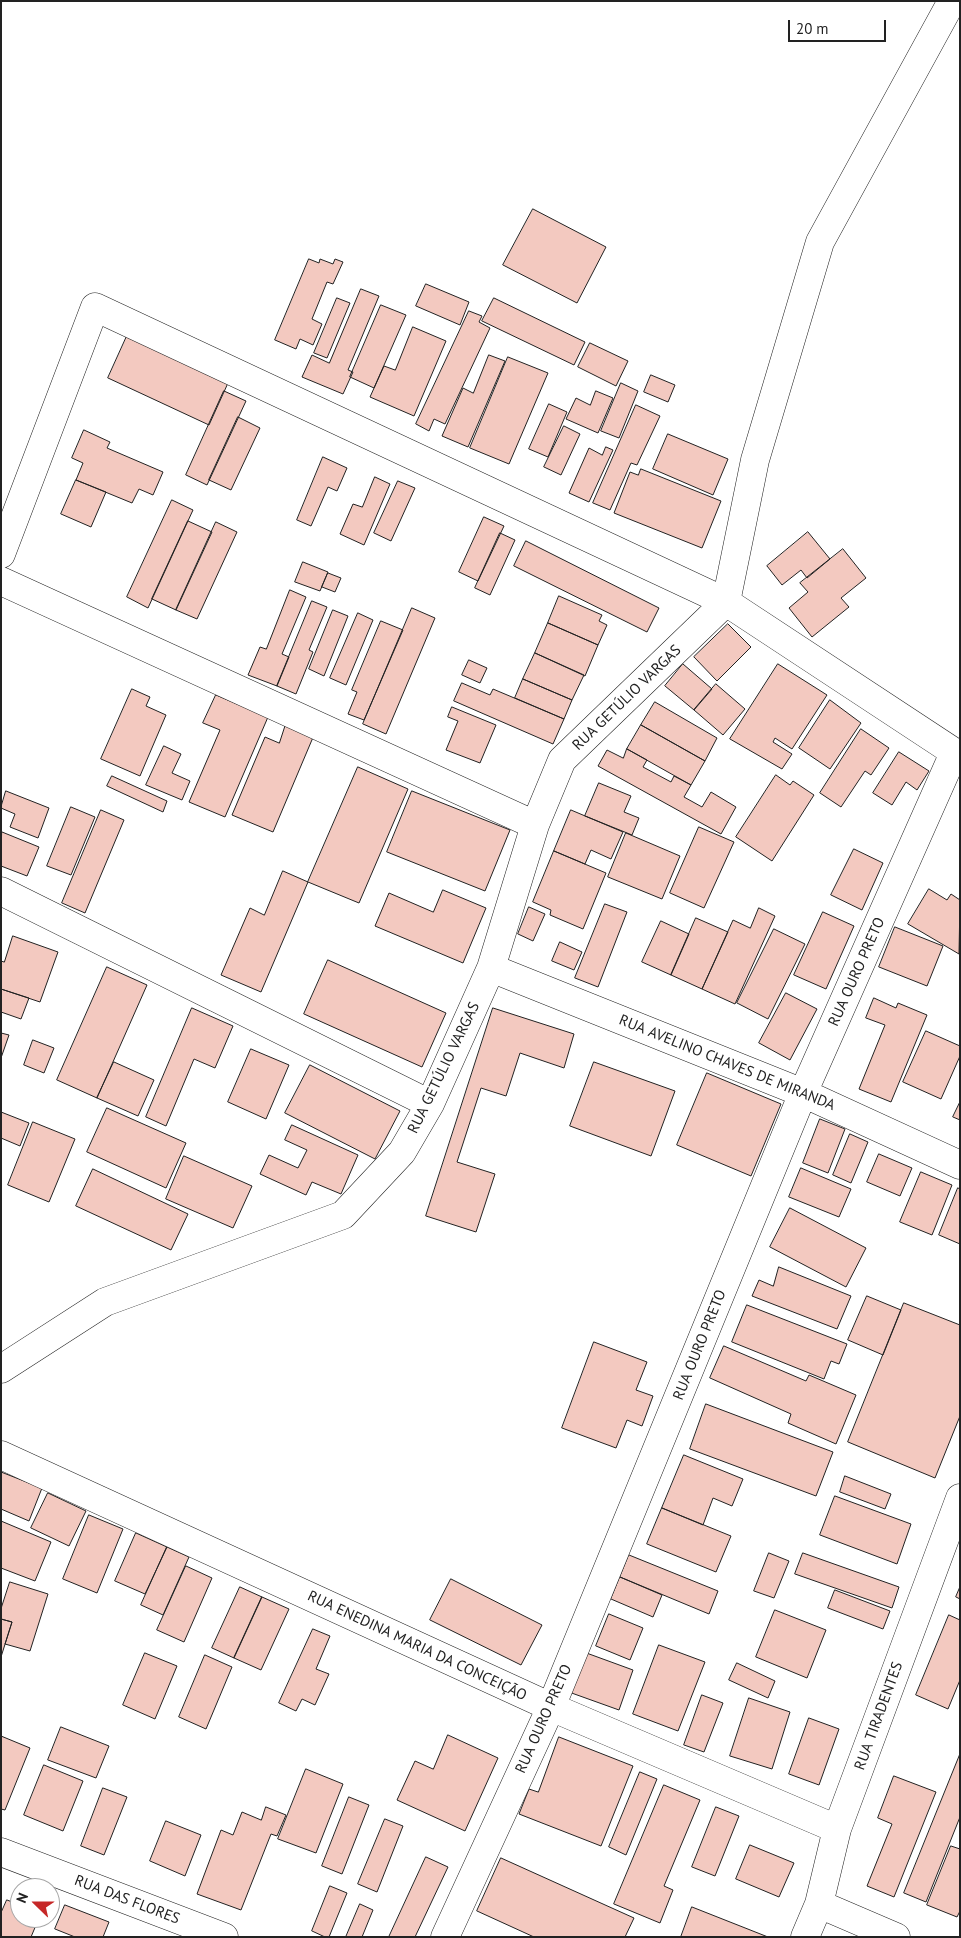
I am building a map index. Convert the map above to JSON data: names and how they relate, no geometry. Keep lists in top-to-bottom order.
{
  "streets": {
    "street": [
      "RUA GETÚLIO VARGAS",
      "RUA OURO PRETO",
      "RUA AVELINO CHAVES DE MIRANDA",
      "RUA ENEDINA MARIA DA CONCEIÇÃO",
      "RUA TIRADENTES",
      "RUA DAS FLORES"
    ]
  },
  "crossings": [
    ["RUA GETÚLIO VARGAS", "RUA AVELINO CHAVES DE MIRANDA"],
    ["RUA OURO PRETO", "RUA AVELINO CHAVES DE MIRANDA"],
    ["RUA OURO PRETO", "RUA ENEDINA MARIA DA CONCEIÇÃO"],
    ["RUA ENEDINA MARIA DA CONCEIÇÃO", "RUA TIRADENTES"]
  ],
  "scale_bar": "20 m",
  "north": "left"
}
